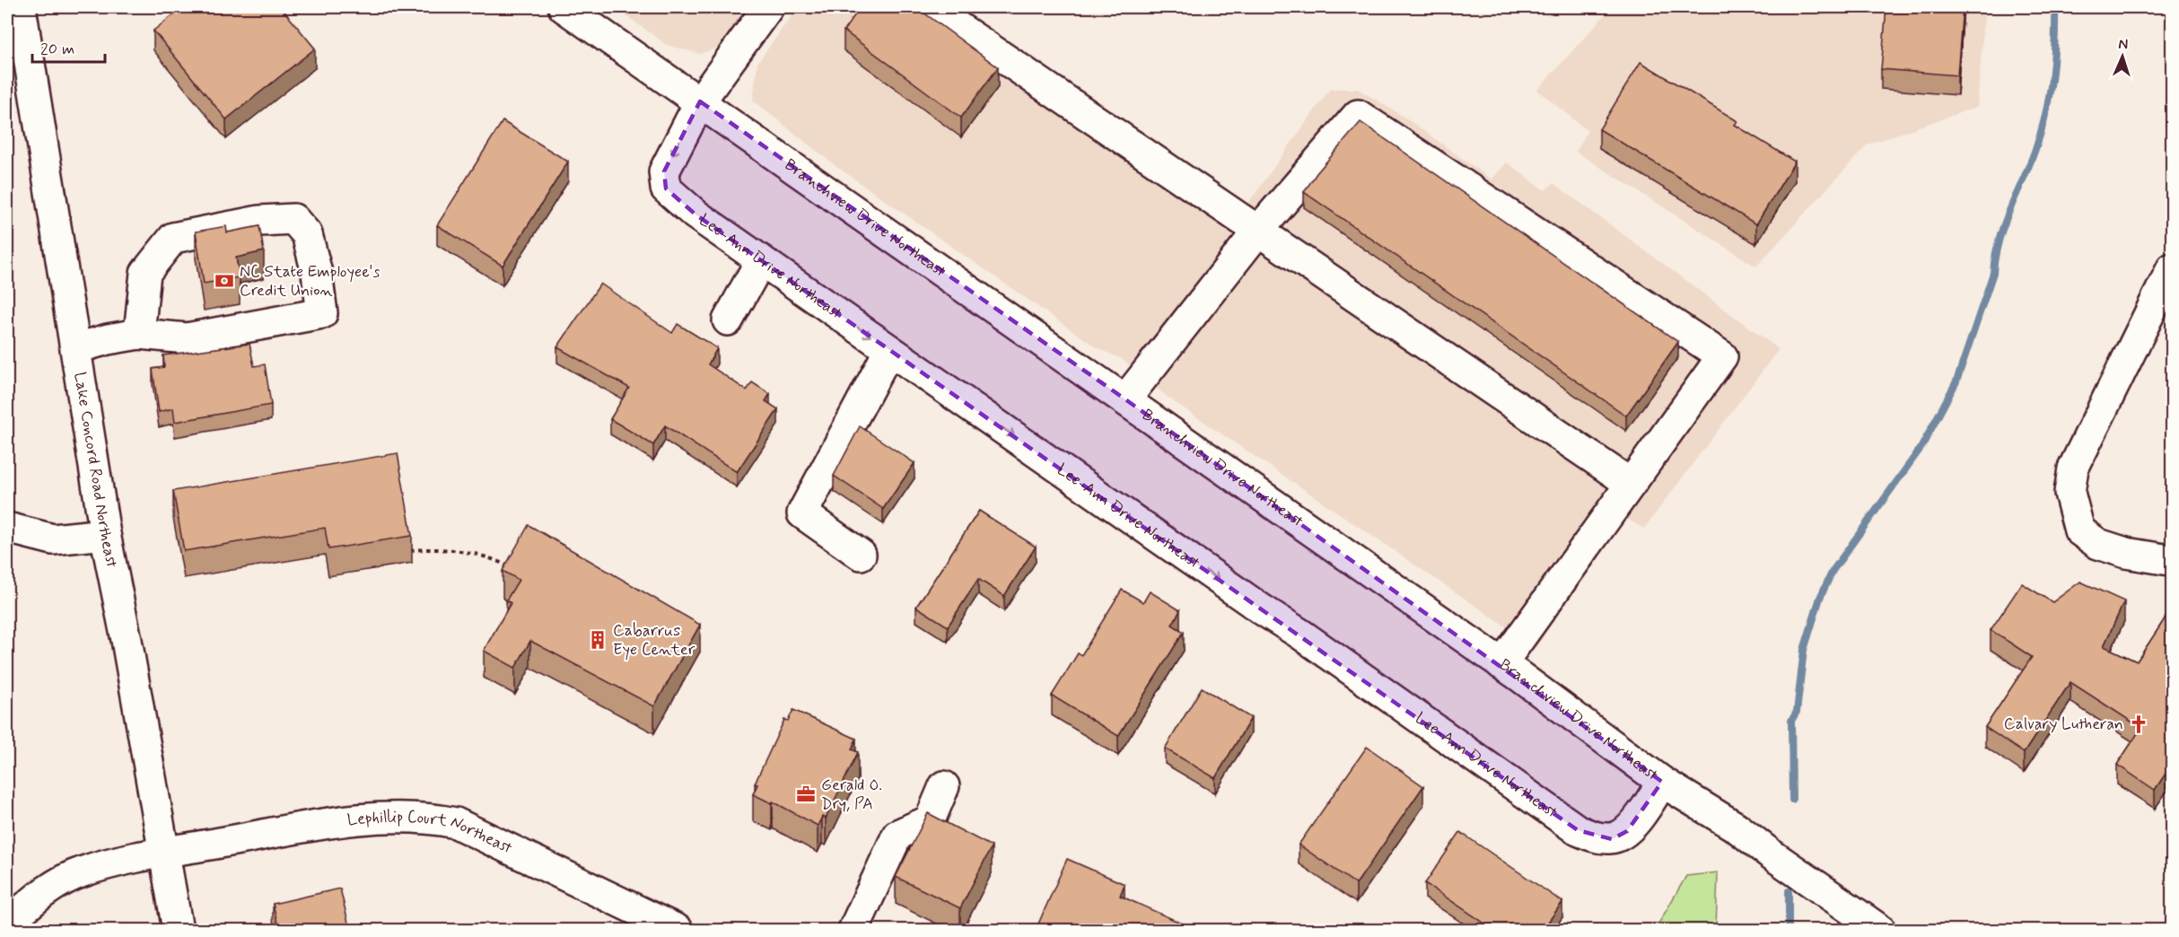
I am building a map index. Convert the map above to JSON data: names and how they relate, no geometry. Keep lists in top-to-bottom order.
{
  "streets": {
    "main road": [
      "Branchview Drive Northeast",
      "Lee-Ann Drive Northeast",
      "Lake Concord Road Northeast",
      "Lephillip Court Northeast"
    ]
  },
  "crossings": [
    ["Branchview Drive Northeast", "Lee-Ann Drive Northeast"],
    ["Lake Concord Road Northeast", "Lephillip Court Northeast"]
  ],
  "one_way": ["Lee-Ann Drive Northeast"],
  "places": {
    "bank": ["NC State Employee's Credit Union"],
    "building": ["Cabarrus Eye Center"],
    "church": ["Calvary Lutheran"],
    "office": ["Gerald O. Dry, PA"]
  },
  "scale_bar": "20 m",
  "north": "top"
}
